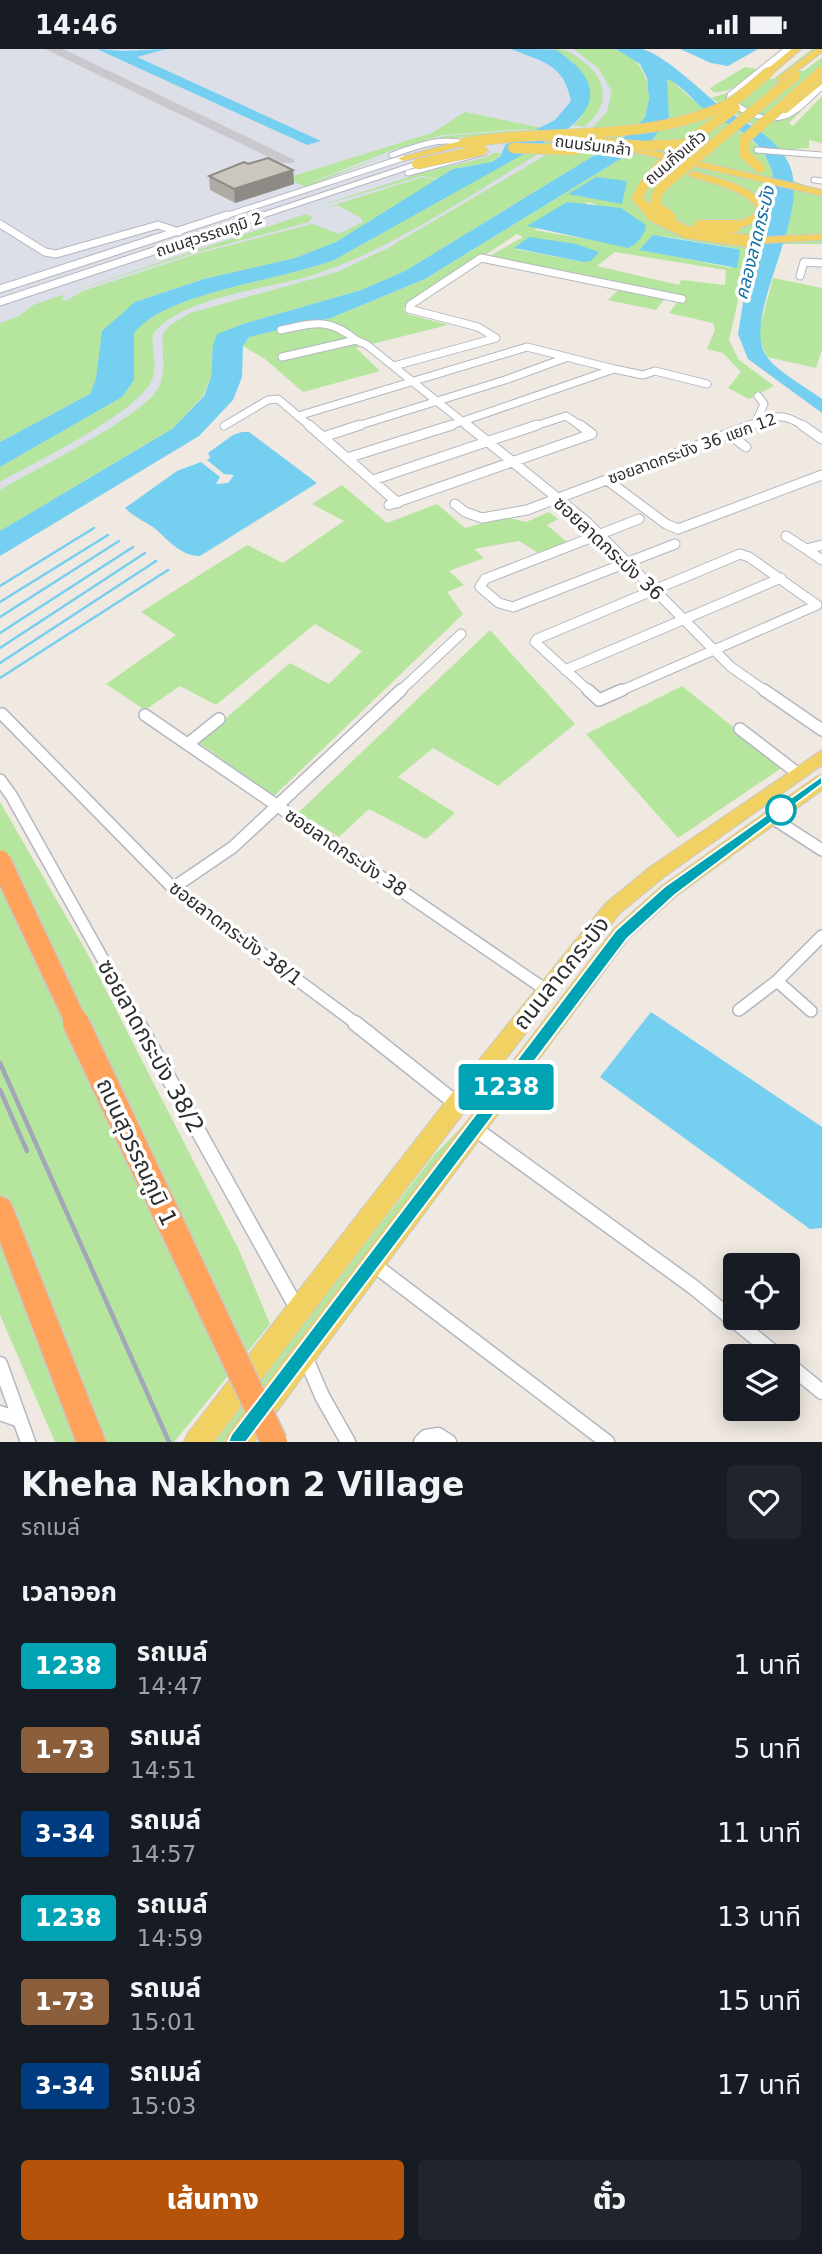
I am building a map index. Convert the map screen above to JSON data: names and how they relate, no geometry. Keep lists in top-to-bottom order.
{
  "streets": {
    "highway": ["ถนนสุวรรณภูมิ 1"],
    "main road": ["ถนนร่มเกล้า", "ถนนกิ่งแก้ว", "ถนนลาดกระบัง"],
    "street": [
      "ถนนสุวรรณภูมิ 2",
      "ซอยลาดกระบัง 36 แยก 12",
      "ซอยลาดกระบัง 36",
      "ซอยลาดกระบัง 38",
      "ซอยลาดกระบัง 38/1",
      "ซอยลาดกระบัง 38/2"
    ]
  },
  "crossings": [
    ["ถนนร่มเกล้า", "ถนนสุวรรณภูมิ 2"],
    ["ซอยลาดกระบัง 36 แยก 12", "ซอยลาดกระบัง 36"],
    ["ซอยลาดกระบัง 38", "ถนนลาดกระบัง"],
    ["ซอยลาดกระบัง 38/1", "ถนนลาดกระบัง"],
    ["ถนนลาดกระบัง", "ซอยลาดกระบัง 38/2"]
  ],
  "water": ["คลองลาดกระบัง"],
  "lines": ["bus line 1238"],
  "page": {
    "status": "14:46",
    "on_map": "1238",
    "heading": [
      ["Kheha Nakhon 2 Village", "รถเมล์"],
      "เวลาออก"
    ],
    "list": [
      {
        "mark": "1238",
        "name": "รถเมล์",
        "note": "14:47",
        "value": "1 นาที"
      },
      {
        "mark": "1-73",
        "name": "รถเมล์",
        "note": "14:51",
        "value": "5 นาที"
      },
      {
        "mark": "3-34",
        "name": "รถเมล์",
        "note": "14:57",
        "value": "11 นาที"
      },
      {
        "mark": "1238",
        "name": "รถเมล์",
        "note": "14:59",
        "value": "13 นาที"
      },
      {
        "mark": "1-73",
        "name": "รถเมล์",
        "note": "15:01",
        "value": "15 นาที"
      },
      {
        "mark": "3-34",
        "name": "รถเมล์",
        "note": "15:03",
        "value": "17 นาที"
      }
    ],
    "buttons": ["เส้นทาง", "ตั๋ว"]
  }
}
